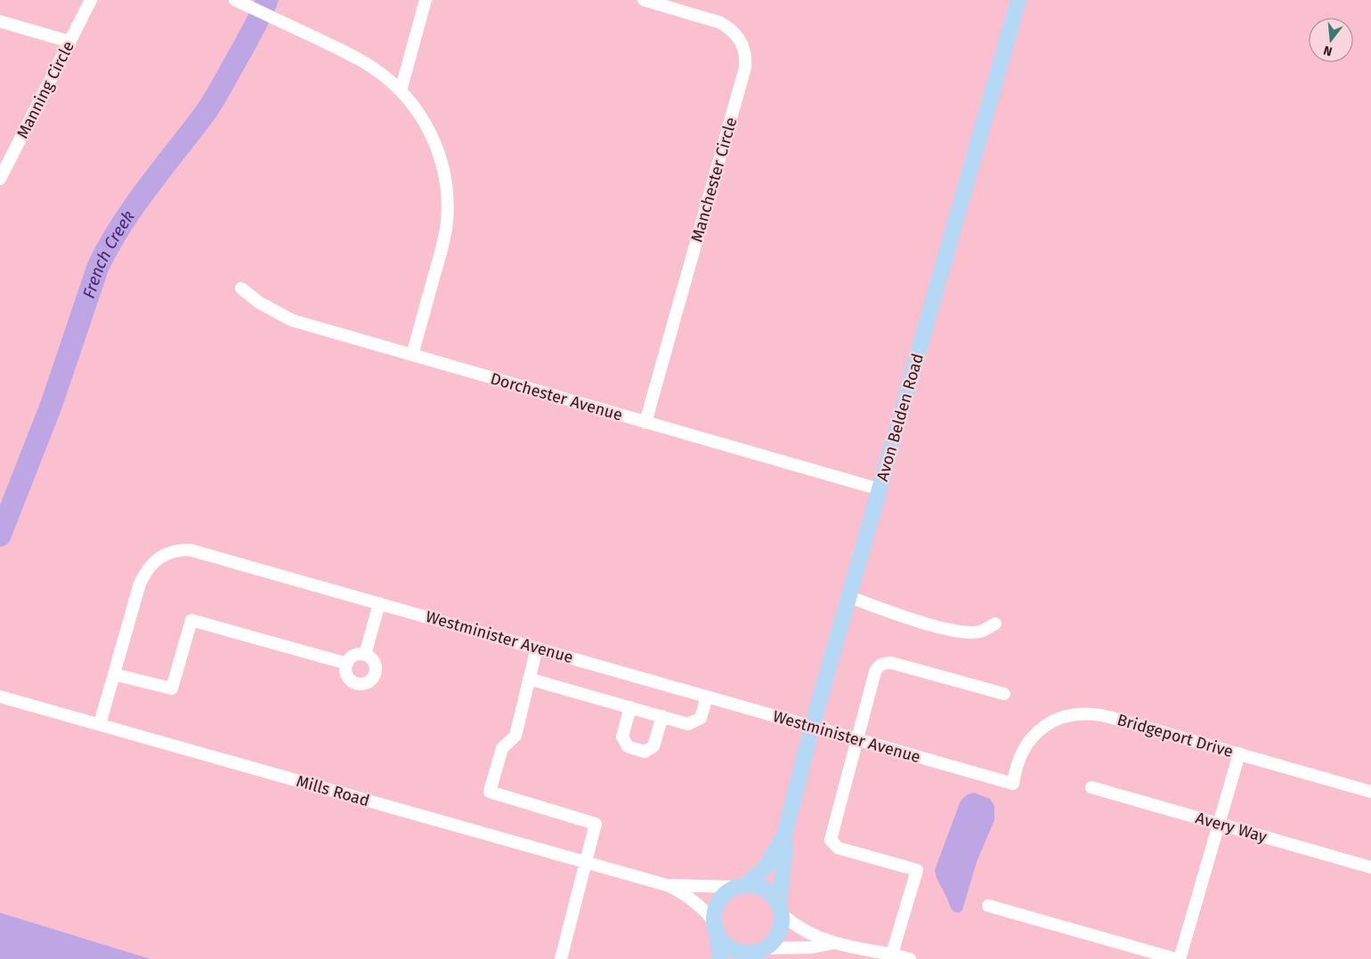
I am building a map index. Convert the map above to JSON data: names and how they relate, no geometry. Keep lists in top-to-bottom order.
{
  "streets": {
    "main road": ["Avon Belden Road"],
    "street": [
      "Manning Circle",
      "Manchester Circle",
      "Dorchester Avenue",
      "Westminister Avenue",
      "Bridgeport Drive",
      "Mills Road",
      "Avery Way"
    ]
  },
  "crossings": [
    ["Manchester Circle", "Dorchester Avenue"],
    ["Dorchester Avenue", "Avon Belden Road"],
    ["Avon Belden Road", "Westminister Avenue"],
    ["Avon Belden Road", "Mills Road"],
    ["Westminister Avenue", "Bridgeport Drive"],
    ["Westminister Avenue", "Mills Road"]
  ],
  "water": ["French Creek"],
  "north": "bottom"
}
